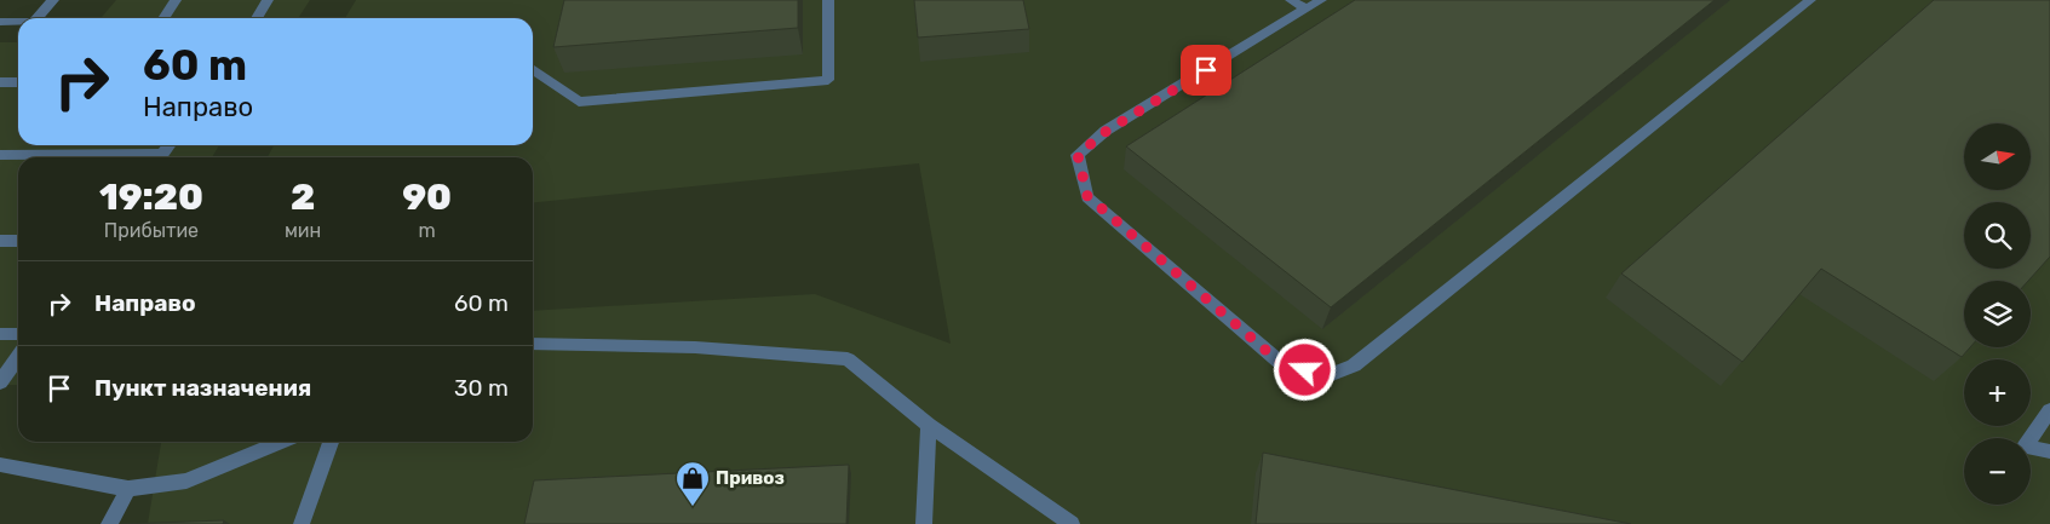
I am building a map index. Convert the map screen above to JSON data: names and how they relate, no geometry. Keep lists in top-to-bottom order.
{
  "places": {
    "shop": ["Привоз"]
  },
  "north": "right",
  "page": {
    "turn": ["60 m", "Направо"],
    "map_buttons": ["+", "−"],
    "eta": [
      "19:20",
      "Прибытие",
      "2",
      "мин",
      "90",
      "m"
    ],
    "list": [
      {
        "name": "Направо",
        "value": "60 m"
      },
      {
        "name": "Пункт назначения",
        "value": "30 m"
      }
    ]
  }
}
